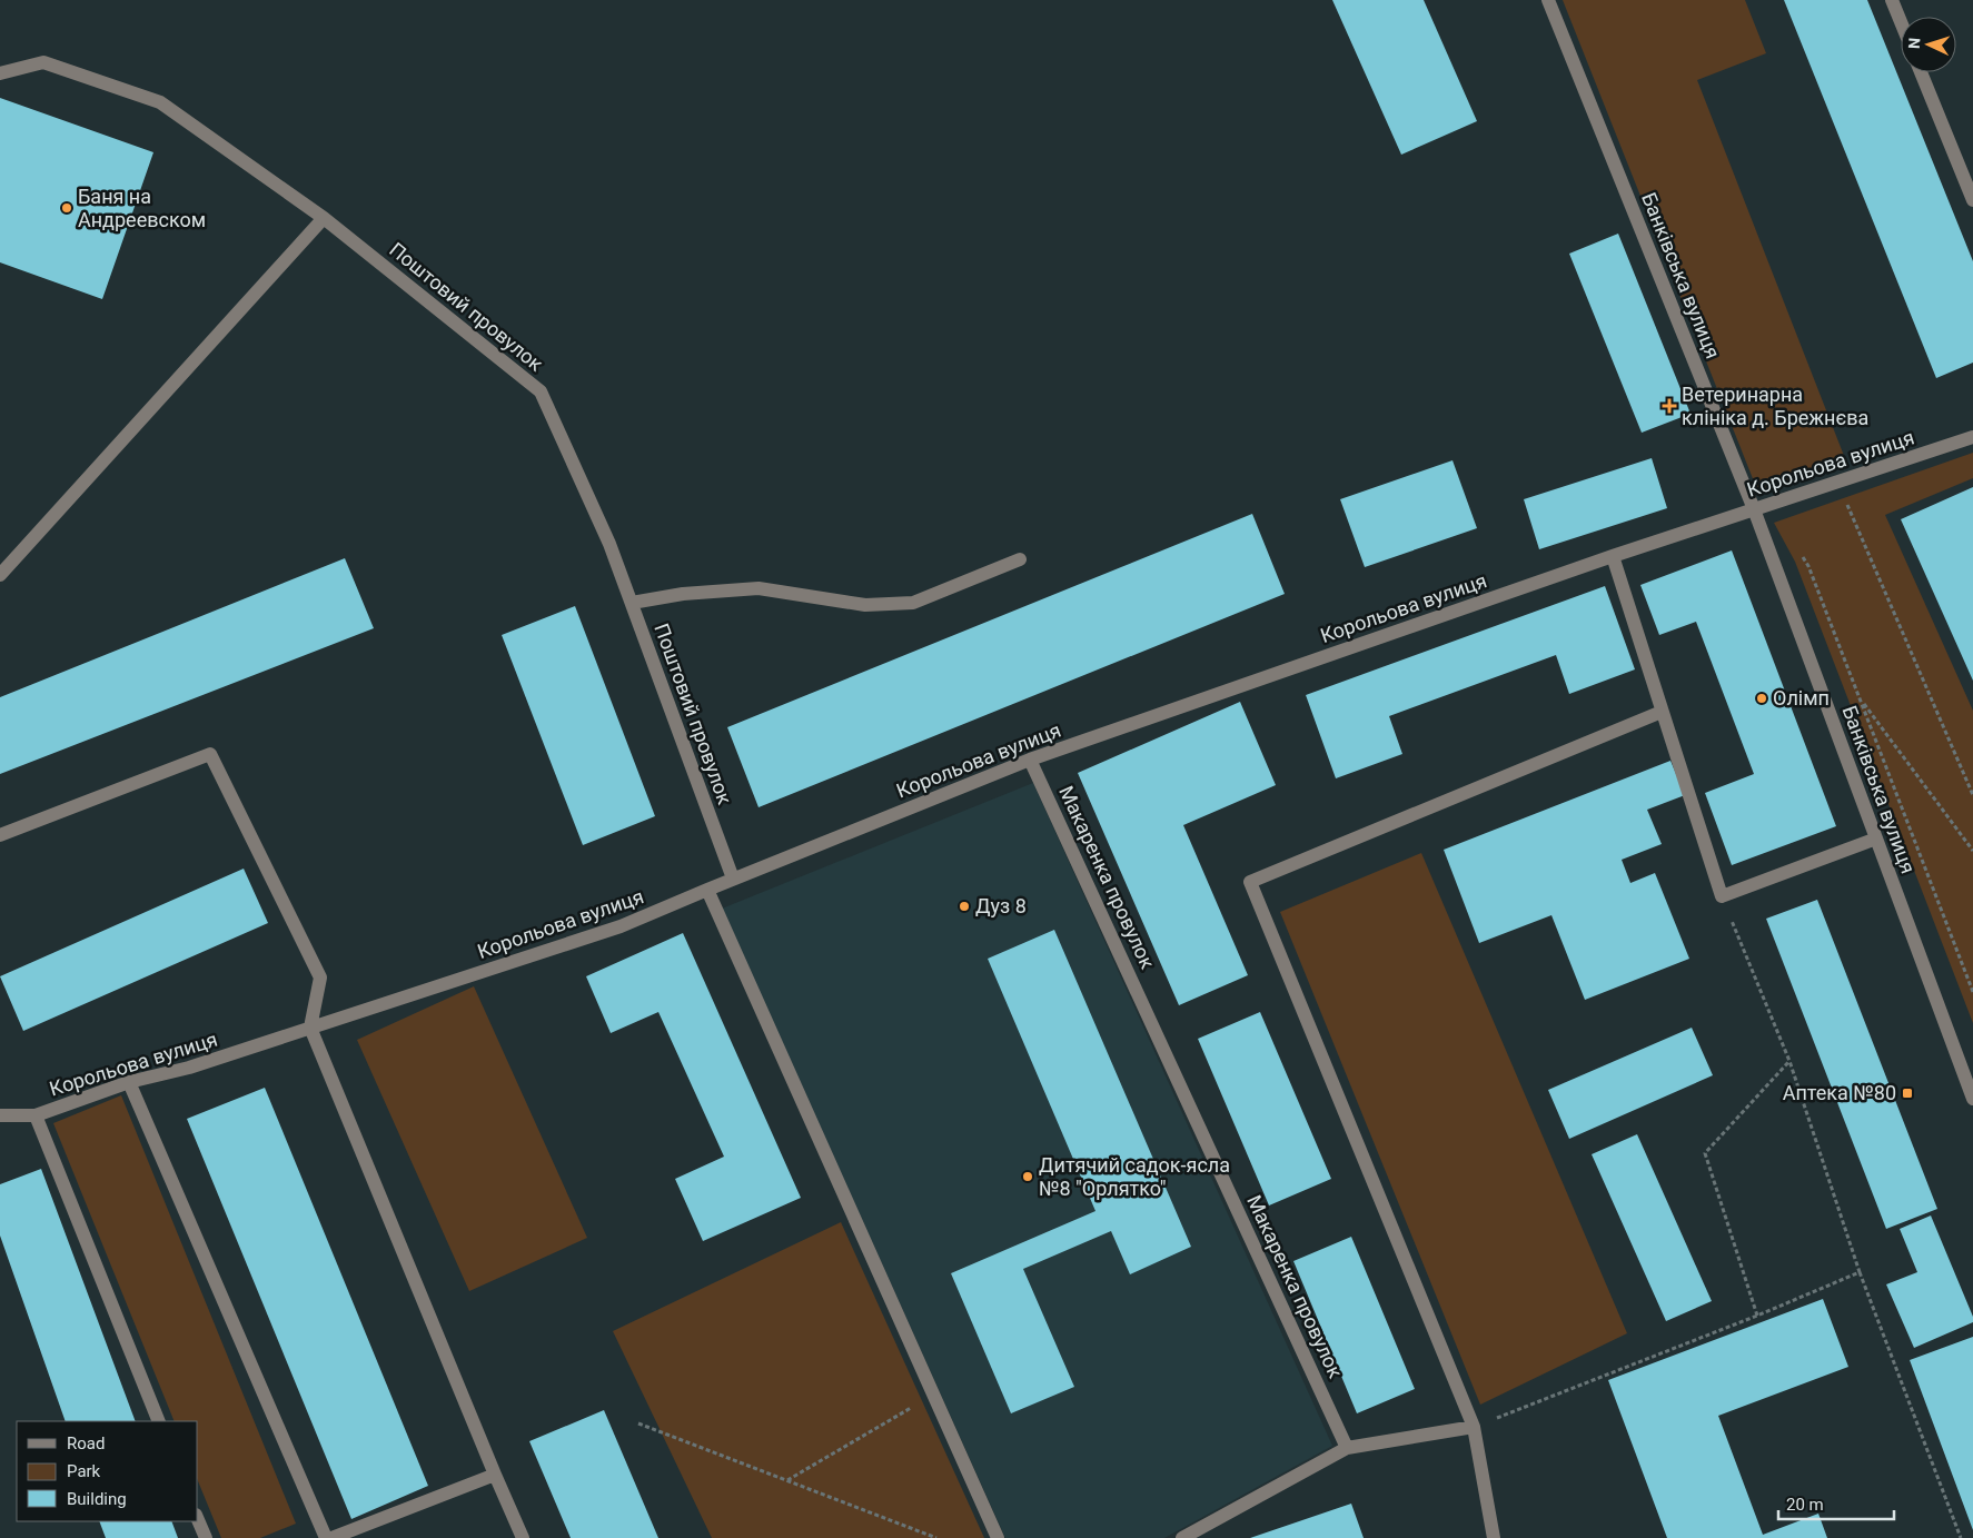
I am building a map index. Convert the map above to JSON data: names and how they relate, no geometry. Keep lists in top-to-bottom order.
{
  "streets": {
    "street": [
      "Банківська вулиця",
      "Поштовий провулок",
      "Корольова вулиця",
      "Макаренка провулок"
    ]
  },
  "crossings": [
    ["Банківська вулиця", "Корольова вулиця"],
    ["Поштовий провулок", "Корольова вулиця"],
    ["Корольова вулиця", "Макаренка провулок"]
  ],
  "places": {
    "other": [
      "Баня на Андреевском",
      "Олімп",
      "Дуз 8",
      "Дитячий садок-ясла №8 \"Орлятко\""
    ],
    "health": ["Ветеринарна клініка д. Брежнєва"],
    "transit": ["Аптека №80"]
  },
  "legend": ["Road", "Park", "Building"],
  "scale_bar": "20 m",
  "north": "left"
}
